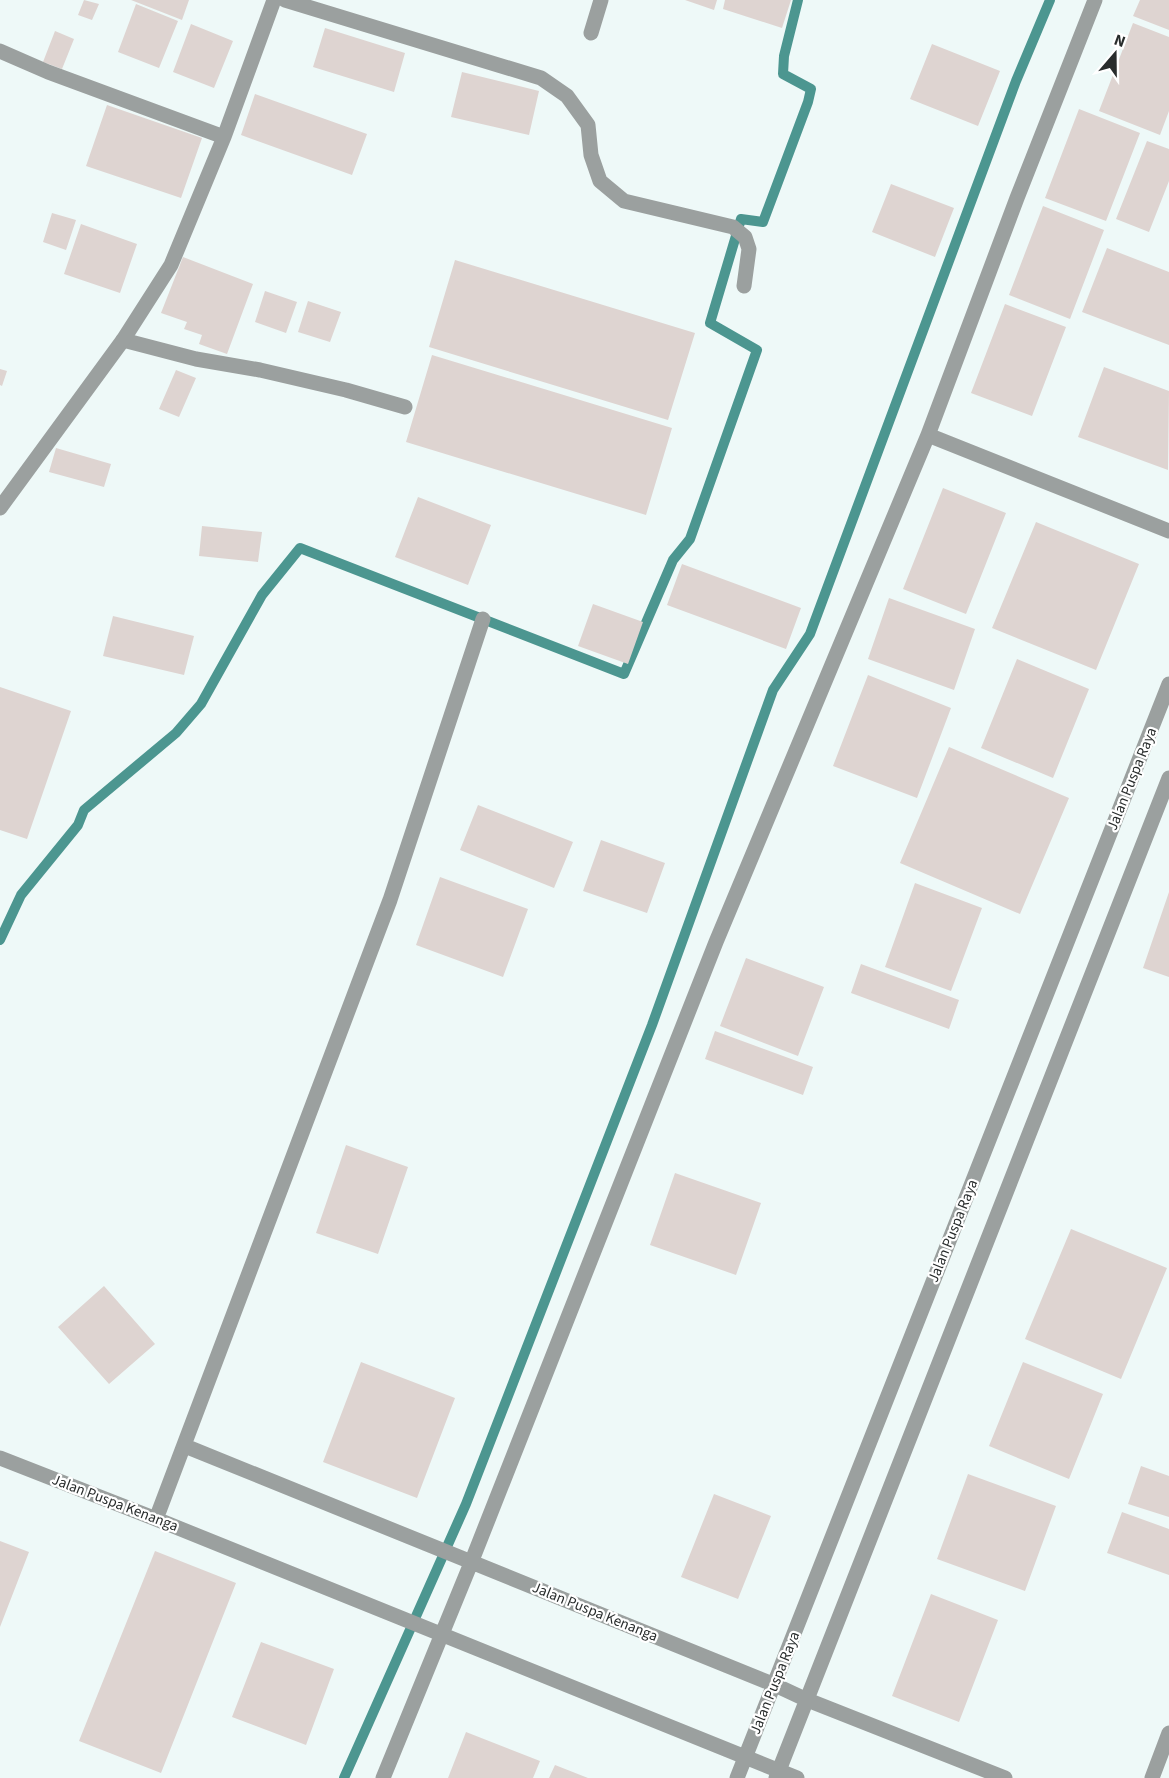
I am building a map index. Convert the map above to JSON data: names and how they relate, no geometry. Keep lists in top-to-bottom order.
{
  "streets": {
    "street": ["Jalan Puspa Raya", "Jalan Puspa Kenanga"]
  },
  "crossings": [
    ["Jalan Puspa Raya", "Jalan Puspa Kenanga"]
  ],
  "north": "top"
}
